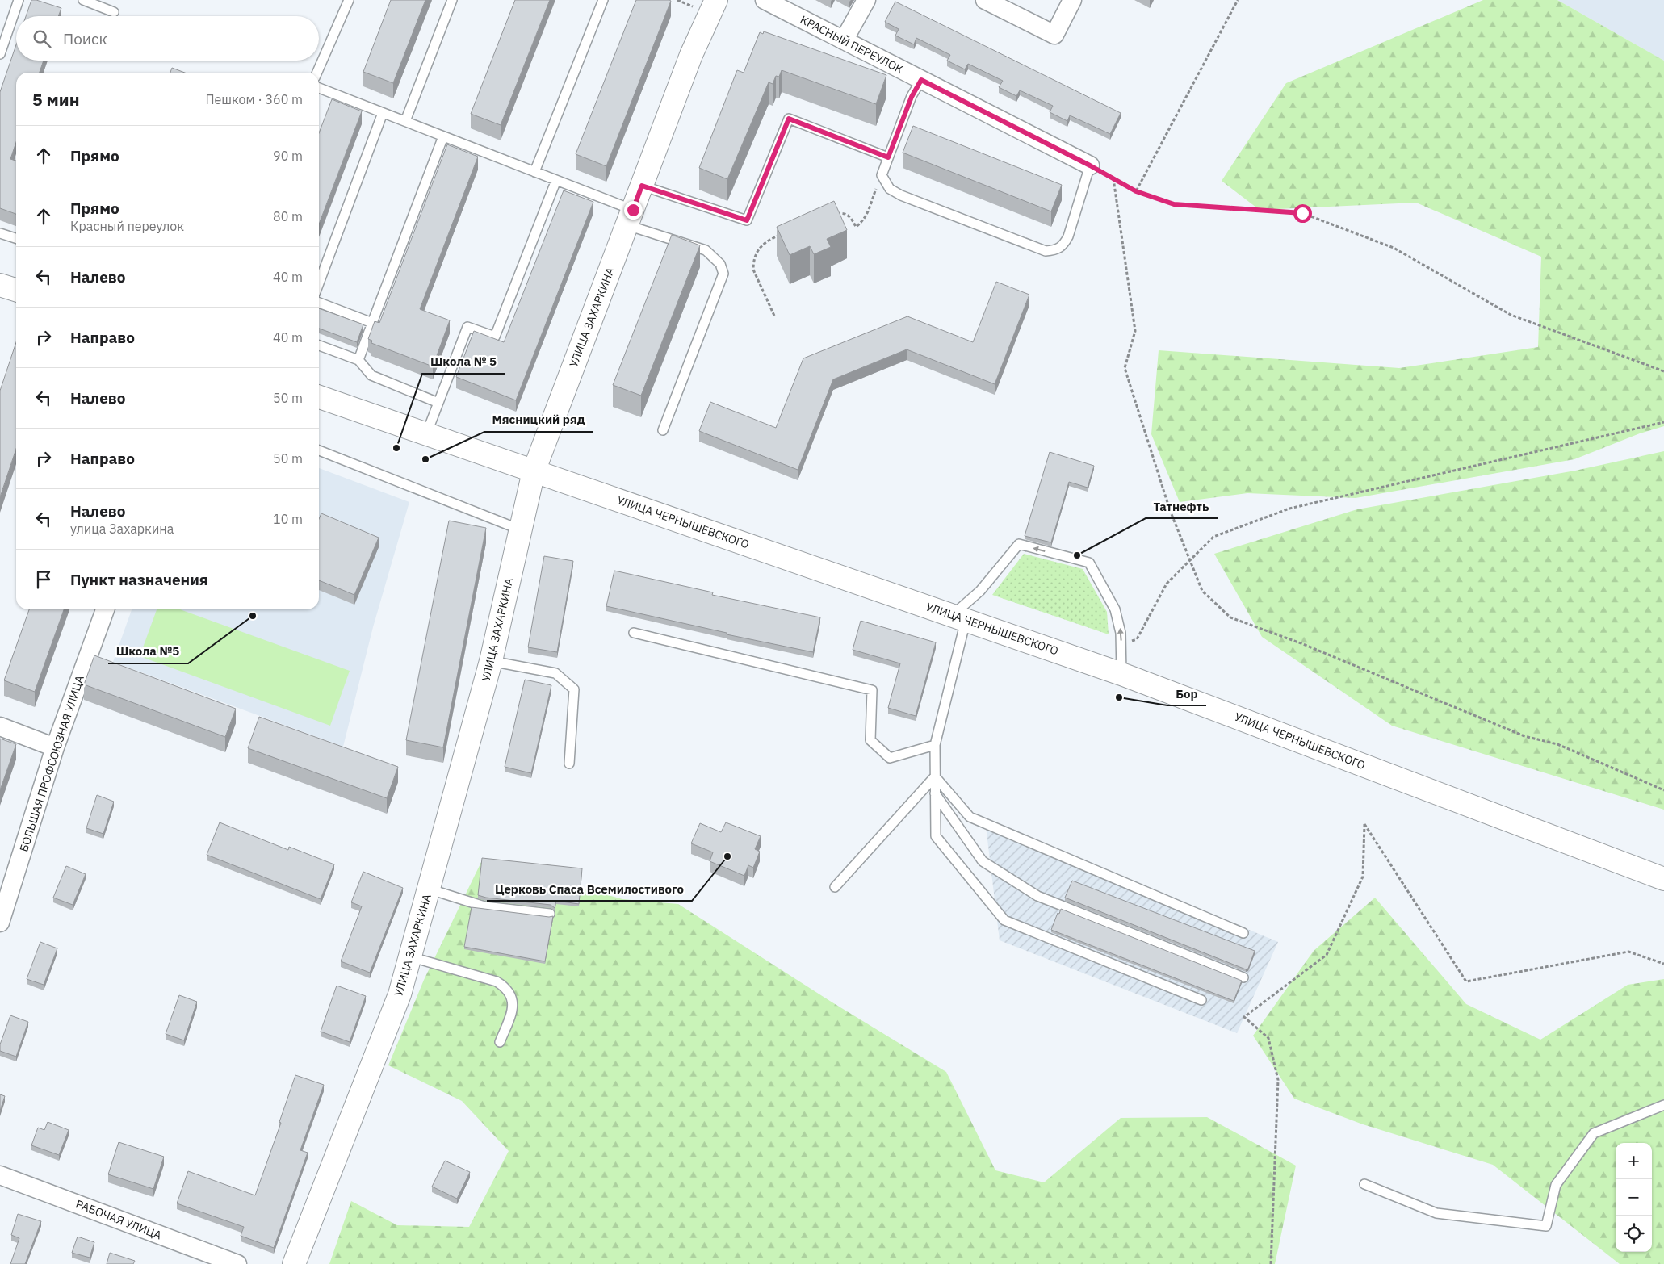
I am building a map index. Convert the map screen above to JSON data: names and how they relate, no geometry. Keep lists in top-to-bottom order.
{
  "streets": {
    "main road": ["УЛИЦА ЗАХАРКИНА", "УЛИЦА ЧЕРНЫШЕВСКОГО"],
    "street": ["КРАСНЫЙ ПЕРЕУЛОК", "БОЛЬШАЯ ПРОФСОЮЗНАЯ УЛИЦА", "РАБОЧАЯ УЛИЦА"]
  },
  "crossings": [
    ["УЛИЦА ЗАХАРКИНА", "УЛИЦА ЧЕРНЫШЕВСКОГО"]
  ],
  "places": [
    "Школа № 5",
    "Мясницкий ряд",
    "Татнефть",
    "Школа №5",
    "Бор",
    "Церковь Спаса Всемилостивого"
  ],
  "page": {
    "search": "Поиск",
    "heading": ["5 мин", "Пешком · 360 m"],
    "list": [
      ["Прямо", "90 m"],
      ["Прямо", "Красный переулок", "80 m"],
      ["Налево", "40 m"],
      ["Направо", "40 m"],
      ["Налево", "50 m"],
      ["Направо", "50 m"],
      ["Налево", "улица Захаркина", "10 m"],
      "Пункт назначения"
    ],
    "map_buttons": ["+", "−"]
  }
}
